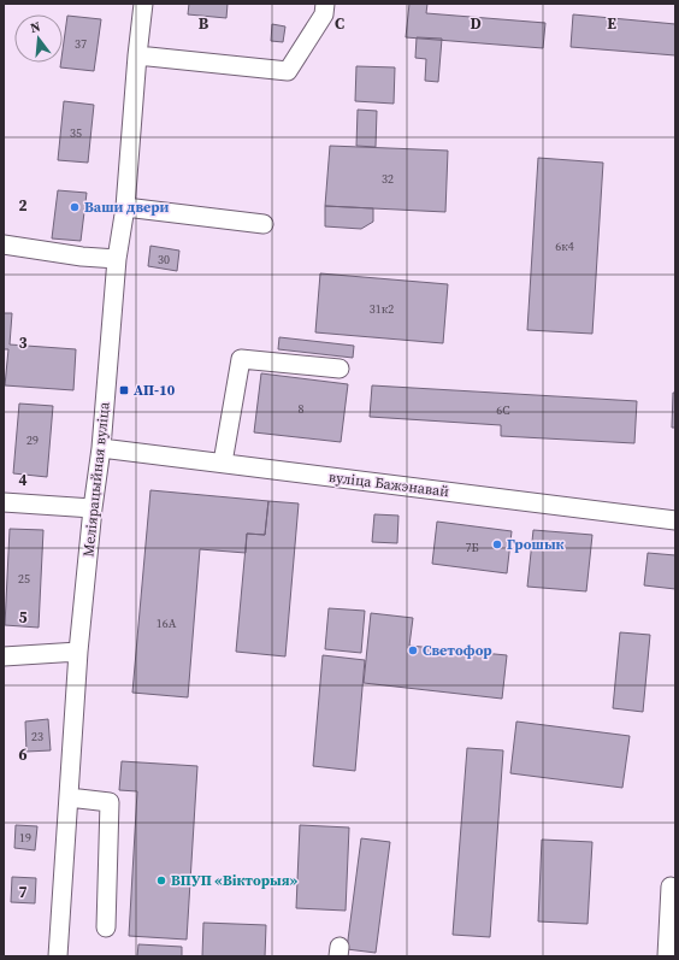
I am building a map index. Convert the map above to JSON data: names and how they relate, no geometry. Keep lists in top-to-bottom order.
{
  "streets": {
    "street": ["Меліярацыйная вуліца", "вуліца Бажэнавай"]
  },
  "crossings": [
    ["Меліярацыйная вуліца", "вуліца Бажэнавай"]
  ],
  "places": {
    "other": [
      "Ваши двери",
      "Грошык",
      "Светофор",
      "ВПУП «Вікторыя»"
    ],
    "transit": ["АП-10"]
  },
  "house_numbers": [
    "37",
    "35",
    "32",
    "6к4",
    "30",
    "31к2",
    "8",
    "6С",
    "29",
    "7Б",
    "25",
    "16А",
    "23",
    "19"
  ],
  "north": "top",
  "grid": {
    "columns": [
      "B",
      "C",
      "D",
      "E"
    ],
    "rows": [
      "2",
      "3",
      "4",
      "5",
      "6",
      "7"
    ]
  }
}
